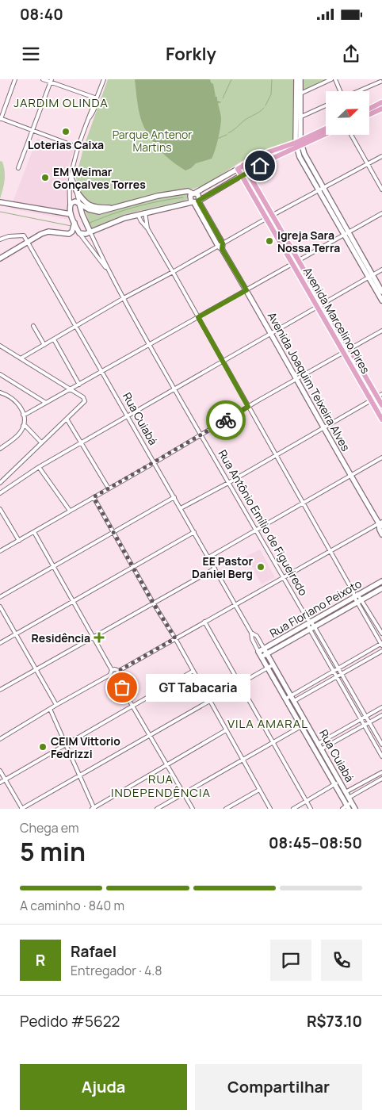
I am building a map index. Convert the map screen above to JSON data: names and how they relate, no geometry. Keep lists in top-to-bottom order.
{
  "streets": {
    "main road": ["Avenida Marcelino Pires"],
    "street": [
      "Avenida Joaquim Teixeira Alves",
      "Rua Cuiabá",
      "Rua Antônio Emílio de Figueiredo",
      "Rua Floriano Peixoto"
    ]
  },
  "crossings": [
    ["Rua Cuiabá", "Rua Floriano Peixoto"],
    ["Rua Antônio Emílio de Figueiredo", "Rua Floriano Peixoto"]
  ],
  "districts": ["JARDIM OLINDA", "VILA AMARAL", "RUA INDEPENDÊNCIA"],
  "parks": ["Parque Antenor Martins"],
  "places": {
    "other": [
      "Loterias Caixa",
      "EM Weimar Gonçalves Torres",
      "Igreja Sara Nossa Terra",
      "EE Pastor Daniel Berg",
      "GT Tabacaria",
      "CEIM Vittorio Fedrizzi"
    ],
    "health": ["Residência"]
  },
  "north": "top right",
  "page": {
    "status": "08:40",
    "header": "Forkly",
    "bubble": "GT Tabacaria",
    "heading": ["5 min", "Chega em", "08:45–08:50"],
    "panel": [
      "Rafael",
      "Entregador · 4.8",
      "Pedido #5622",
      "R$73.10"
    ],
    "bar": "A caminho · 840 m",
    "round": "R",
    "buttons": ["Ajuda", "Compartilhar"]
  }
}
